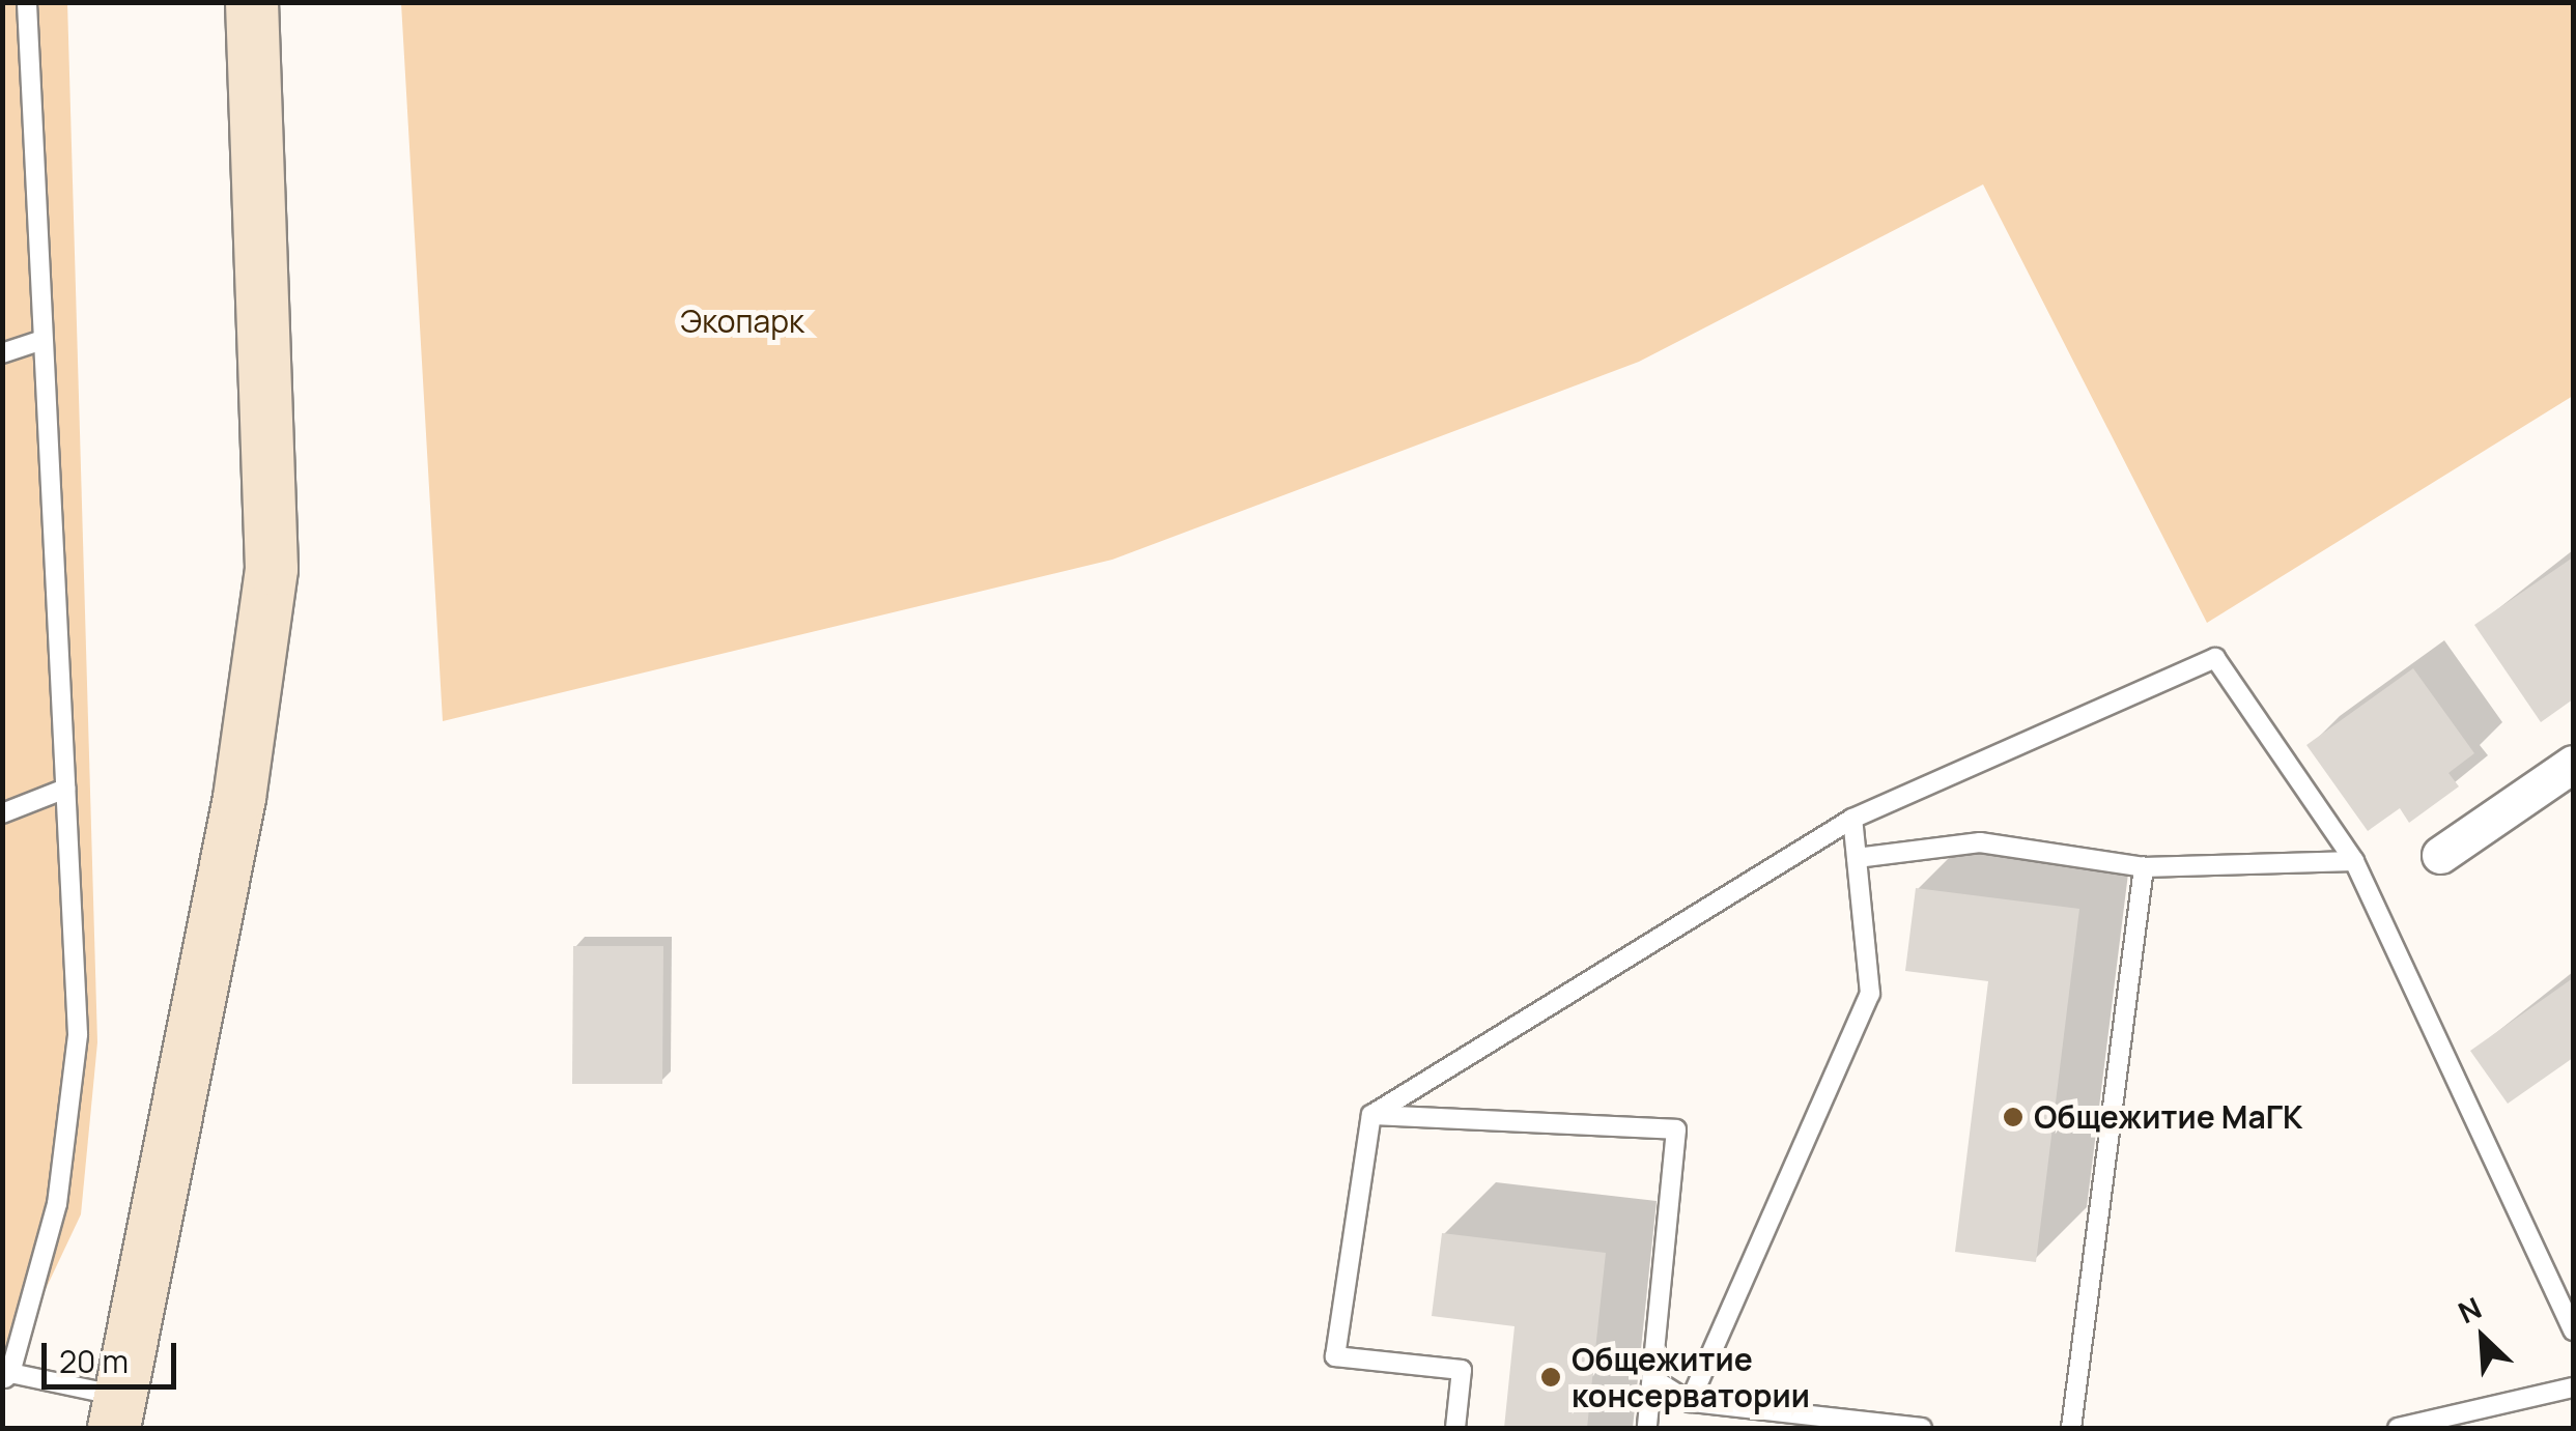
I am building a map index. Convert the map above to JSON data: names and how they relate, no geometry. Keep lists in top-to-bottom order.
{
  "parks": ["Экопарк"],
  "places": ["Общежитие МаГК", "Общежитие консерватории"],
  "scale_bar": "20 m",
  "north": "top left"
}
